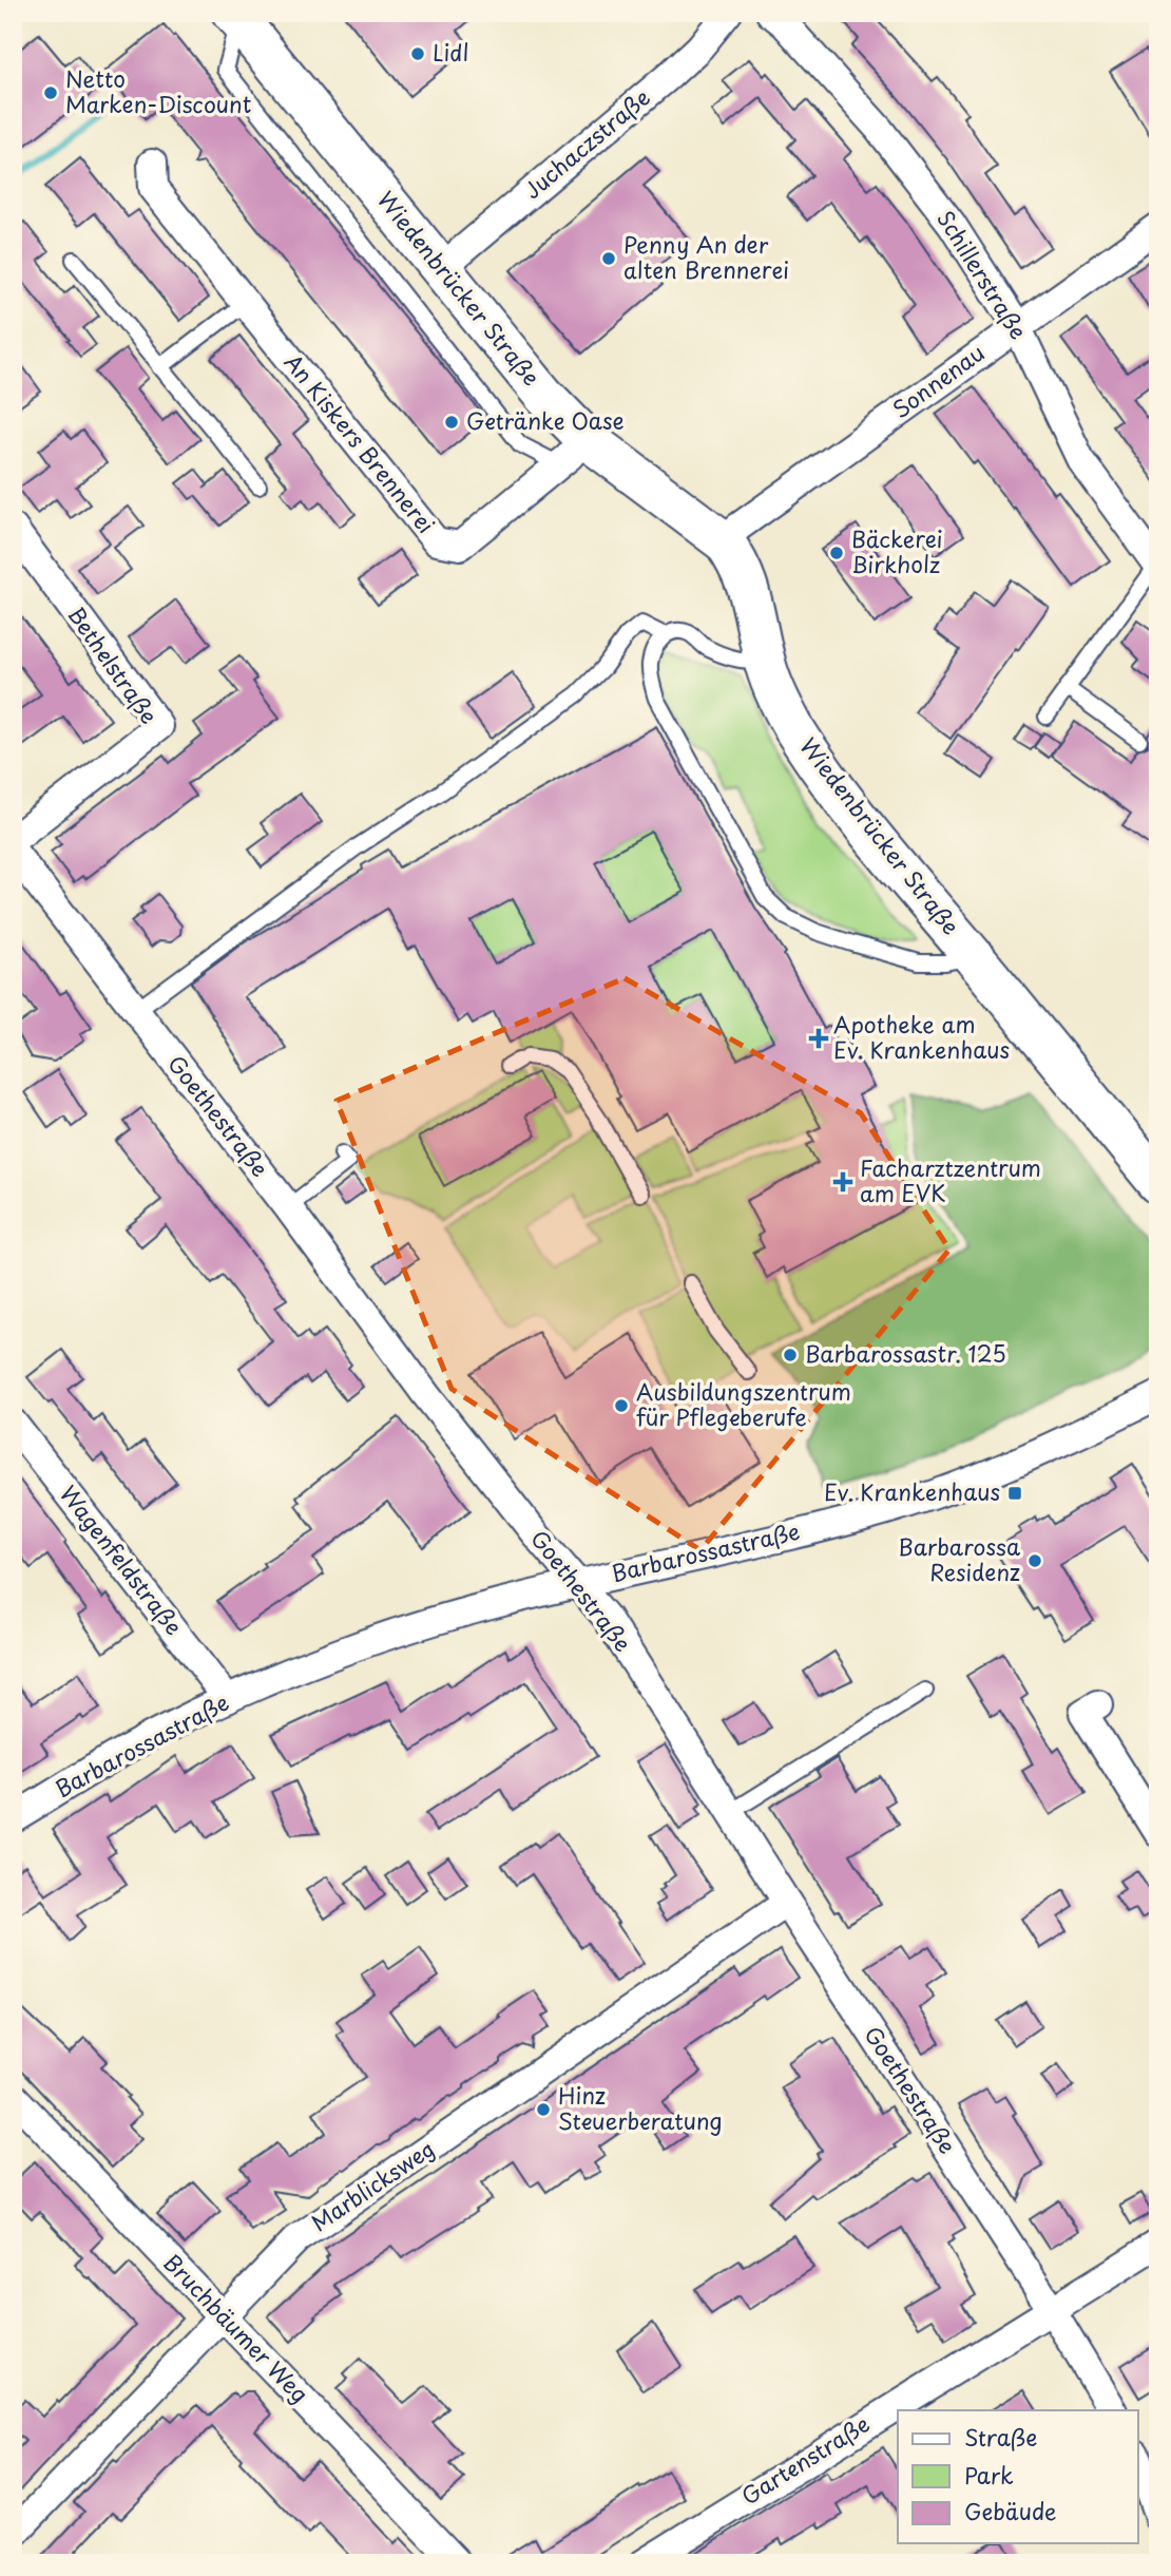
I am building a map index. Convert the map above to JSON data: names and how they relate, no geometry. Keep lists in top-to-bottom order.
{
  "streets": {
    "street": [
      "Juchaczstraße",
      "Schillerstraße",
      "Wiedenbrücker Straße",
      "Sonnenau",
      "An Kiskers Brennerei",
      "Bethelstraße",
      "Goethestraße",
      "Barbarossastraße",
      "Wagenfeldstraße",
      "Marblicksweg",
      "Bruchbäumer Weg",
      "Gartenstraße"
    ]
  },
  "crossings": [
    ["Juchaczstraße", "Wiedenbrücker Straße"],
    ["Schillerstraße", "Sonnenau"],
    ["Wiedenbrücker Straße", "Sonnenau"],
    ["Wiedenbrücker Straße", "An Kiskers Brennerei"],
    ["Goethestraße", "Barbarossastraße"],
    ["Goethestraße", "Marblicksweg"],
    ["Goethestraße", "Gartenstraße"],
    ["Barbarossastraße", "Wagenfeldstraße"],
    ["Marblicksweg", "Bruchbäumer Weg"]
  ],
  "places": {
    "other": [
      "Lidl",
      "Netto Marken-Discount",
      "Penny An der alten Brennerei",
      "Getränke Oase",
      "Bäckerei Birkholz",
      "Barbarossastr. 125",
      "Ausbildungszentrum für Pflegeberufe",
      "Barbarossa Residenz",
      "Hinz Steuerberatung"
    ],
    "health": ["Apotheke am Ev. Krankenhaus", "Facharztzentrum am EVK"],
    "transit": ["Ev. Krankenhaus"]
  },
  "legend": ["Straße", "Park", "Gebäude"]
}
